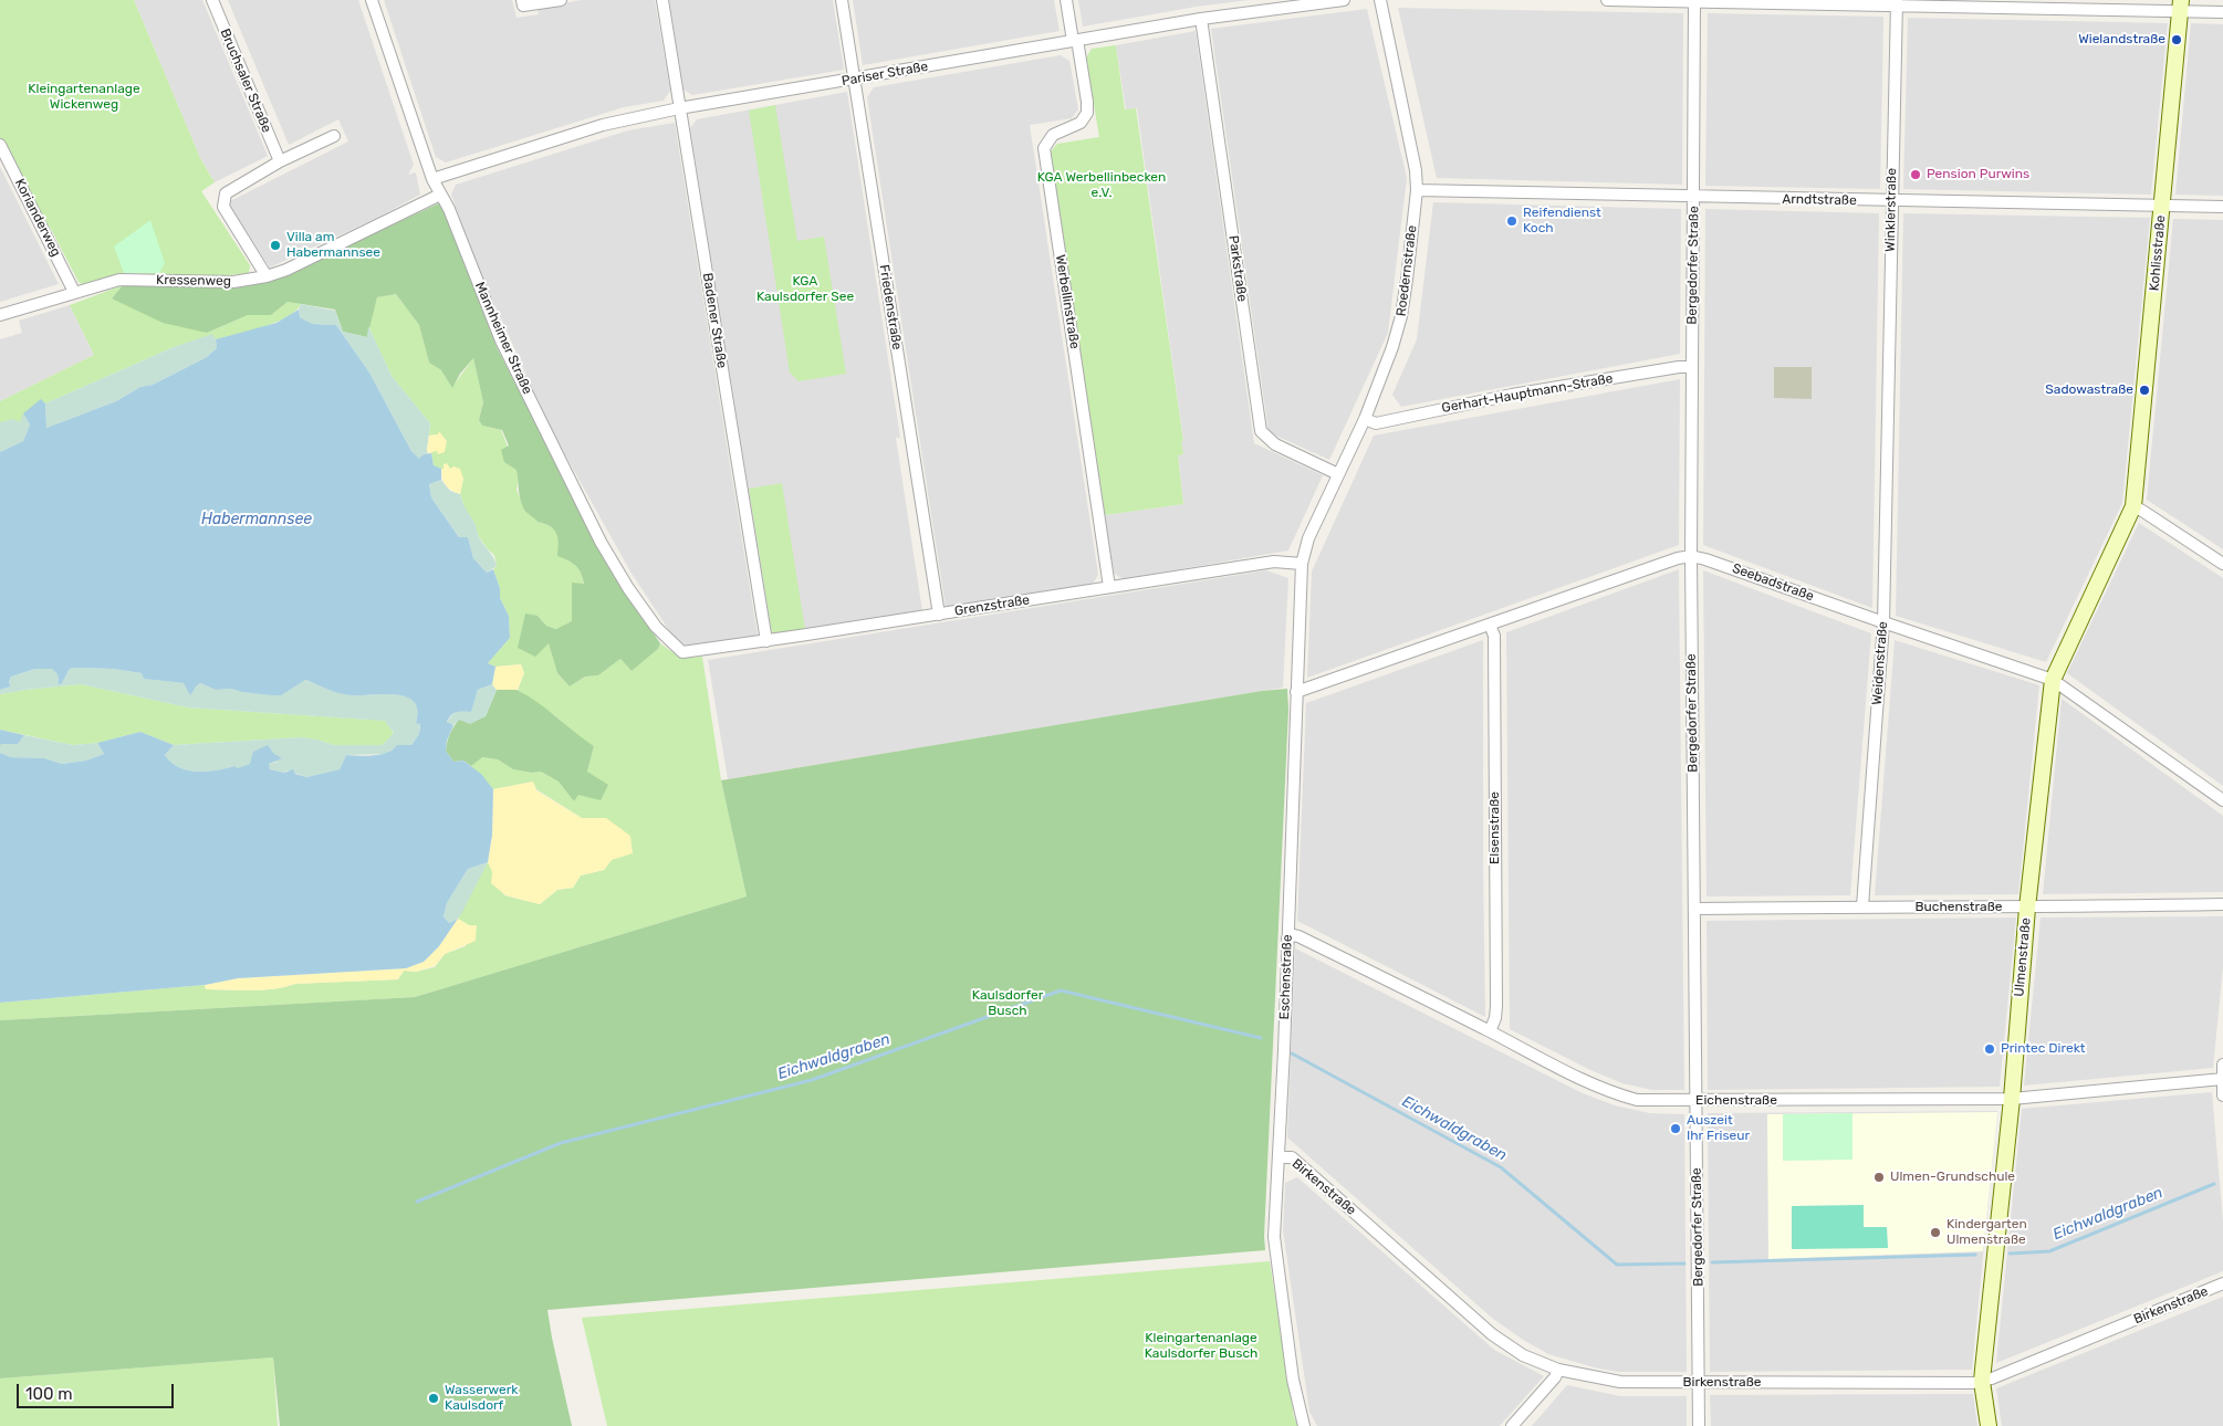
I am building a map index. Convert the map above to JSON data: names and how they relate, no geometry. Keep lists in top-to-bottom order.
{
  "streets": {
    "street": [
      "Pariser Straße",
      "Bruchsaler Straße",
      "Arndtstraße",
      "Winklerstraße",
      "Korianderweg",
      "Kohlisstraße",
      "Bergedorfer Straße",
      "Parkstraße",
      "Roedernstraße",
      "Kressenweg",
      "Werbellinstraße",
      "Friedenstraße",
      "Badener Straße",
      "Mannheimer Straße",
      "Gerhart-Hauptmann-Straße",
      "Seebadstraße",
      "Grenzstraße",
      "Weidenstraße",
      "Elsenstraße",
      "Buchenstraße",
      "Ulmenstraße",
      "Eschenstraße",
      "Eichenstraße",
      "Birkenstraße"
    ]
  },
  "crossings": [
    ["Pariser Straße", "Parkstraße"],
    ["Pariser Straße", "Werbellinstraße"],
    ["Pariser Straße", "Friedenstraße"],
    ["Pariser Straße", "Badener Straße"],
    ["Pariser Straße", "Mannheimer Straße"],
    ["Arndtstraße", "Winklerstraße"],
    ["Arndtstraße", "Kohlisstraße"],
    ["Arndtstraße", "Bergedorfer Straße"],
    ["Arndtstraße", "Roedernstraße"],
    ["Winklerstraße", "Weidenstraße"],
    ["Korianderweg", "Kressenweg"],
    ["Kohlisstraße", "Ulmenstraße"],
    ["Bergedorfer Straße", "Gerhart-Hauptmann-Straße"],
    ["Bergedorfer Straße", "Seebadstraße"],
    ["Bergedorfer Straße", "Buchenstraße"],
    ["Bergedorfer Straße", "Eichenstraße"],
    ["Bergedorfer Straße", "Birkenstraße"],
    ["Parkstraße", "Roedernstraße"],
    ["Roedernstraße", "Gerhart-Hauptmann-Straße"],
    ["Roedernstraße", "Eschenstraße"],
    ["Kressenweg", "Mannheimer Straße"],
    ["Werbellinstraße", "Grenzstraße"],
    ["Friedenstraße", "Grenzstraße"],
    ["Badener Straße", "Grenzstraße"],
    ["Mannheimer Straße", "Grenzstraße"],
    ["Seebadstraße", "Weidenstraße"],
    ["Seebadstraße", "Ulmenstraße"],
    ["Grenzstraße", "Eschenstraße"],
    ["Weidenstraße", "Buchenstraße"],
    ["Elsenstraße", "Eichenstraße"],
    ["Buchenstraße", "Ulmenstraße"],
    ["Ulmenstraße", "Eichenstraße"],
    ["Ulmenstraße", "Birkenstraße"],
    ["Eschenstraße", "Eichenstraße"],
    ["Eschenstraße", "Birkenstraße"]
  ],
  "water": ["Habermannsee", "Eichwaldgraben"],
  "parks": [
    "Kleingartenanlage Wickenweg",
    "KGA Werbellinbecken e.V.",
    "KGA Kaulsdorfer See",
    "Kaulsdorfer Busch",
    "Kleingartenanlage Kaulsdorfer Busch"
  ],
  "places": [
    "Wielandstraße",
    "Pension Purwins",
    "Reifendienst Koch",
    "Villa am Habermannsee",
    "Sadowastraße",
    "Printec Direkt",
    "Auszeit Ihr Friseur",
    "Ulmen-Grundschule",
    "Kindergarten Ulmenstraße",
    "Wasserwerk Kaulsdorf"
  ],
  "scale_bar": "100 m"
}
